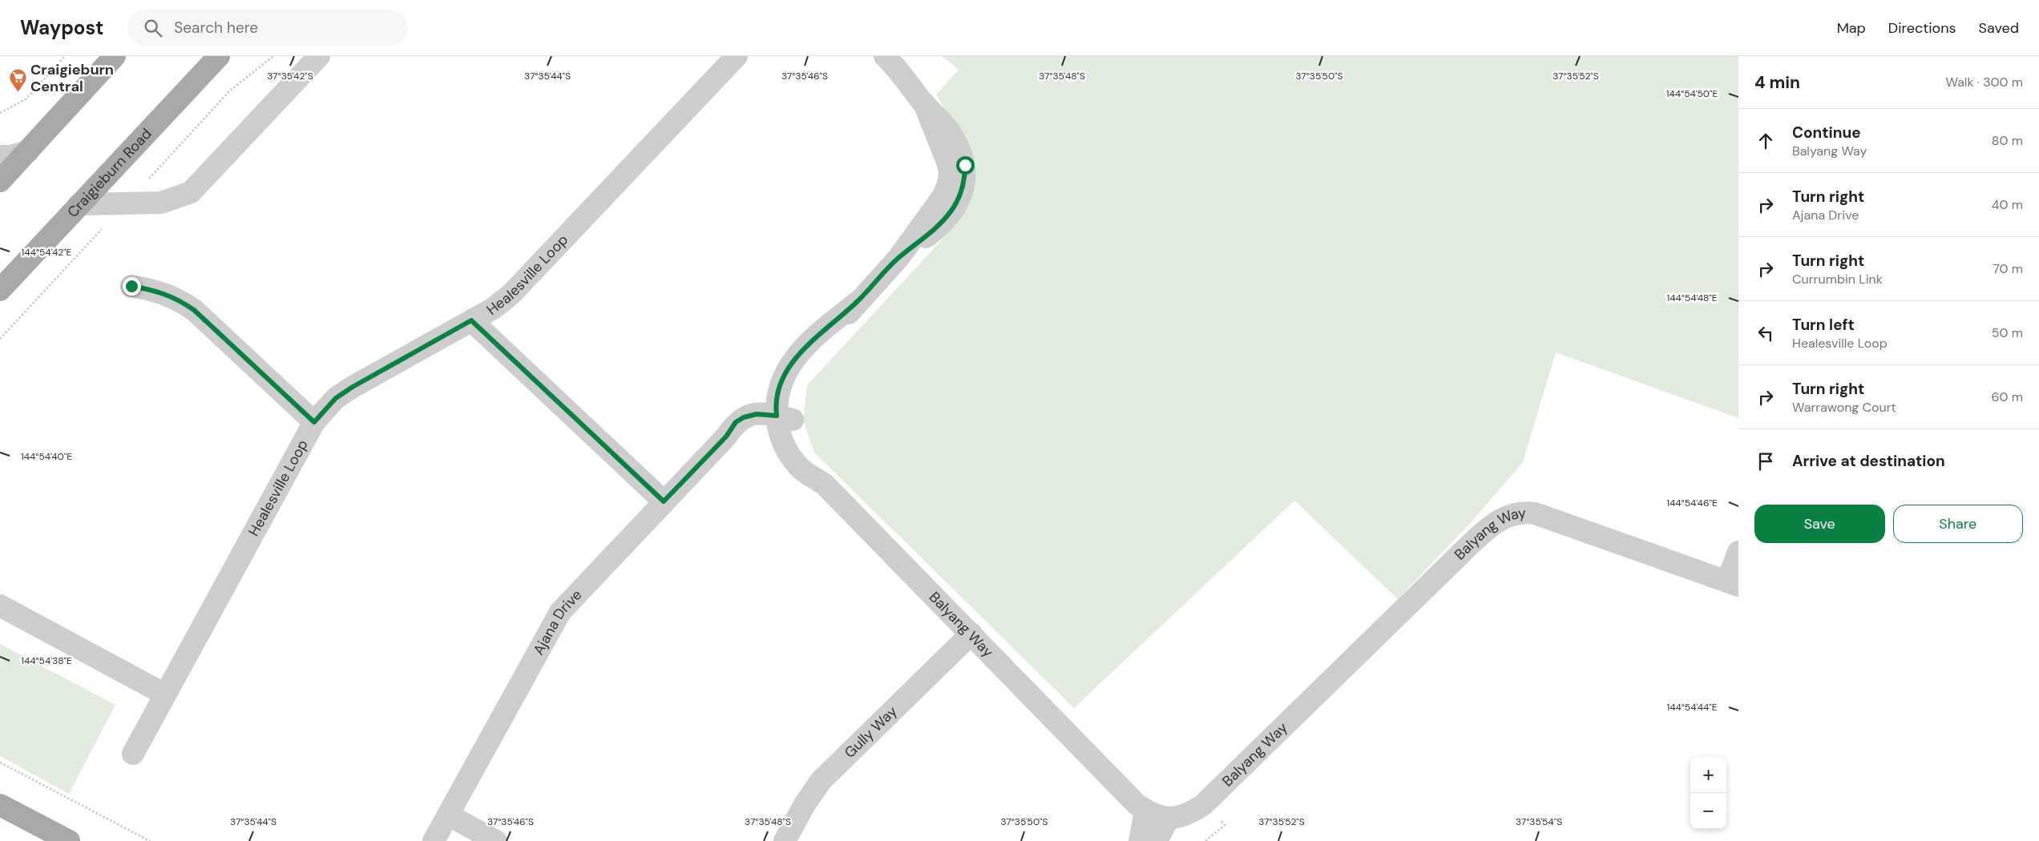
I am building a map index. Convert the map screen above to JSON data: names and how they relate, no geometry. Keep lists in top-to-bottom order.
{
  "streets": {
    "main road": ["Craigieburn Road"],
    "street": [
      "Healesville Loop",
      "Balyang Way",
      "Ajana Drive",
      "Gully Way"
    ]
  },
  "crossings": [
    ["Balyang Way", "Ajana Drive"],
    ["Balyang Way", "Gully Way"]
  ],
  "places": {
    "supermarket": ["Craigieburn Central"]
  },
  "page": {
    "header": "Waypost",
    "search": "Search here",
    "nav": ["Map", "Directions", "Saved"],
    "heading": ["4 min", "Walk · 300 m"],
    "list": [
      ["Continue", "Balyang Way", "80 m"],
      ["Turn right", "Ajana Drive", "40 m"],
      ["Turn right", "Currumbin Link", "70 m"],
      ["Turn left", "Healesville Loop", "50 m"],
      ["Turn right", "Warrawong Court", "60 m"],
      "Arrive at destination"
    ],
    "buttons": ["Save", "Share"],
    "map_buttons": ["+", "−"]
  },
  "coordinates": [
    "37°35'42\"S",
    "37°35'44\"S",
    "37°35'46\"S",
    "37°35'48\"S",
    "37°35'50\"S",
    "37°35'52\"S",
    "144°54'50\"E",
    "144°54'42\"E",
    "144°54'48\"E",
    "144°54'40\"E",
    "144°54'46\"E",
    "144°54'38\"E",
    "144°54'44\"E",
    "37°35'54\"S"
  ]
}
